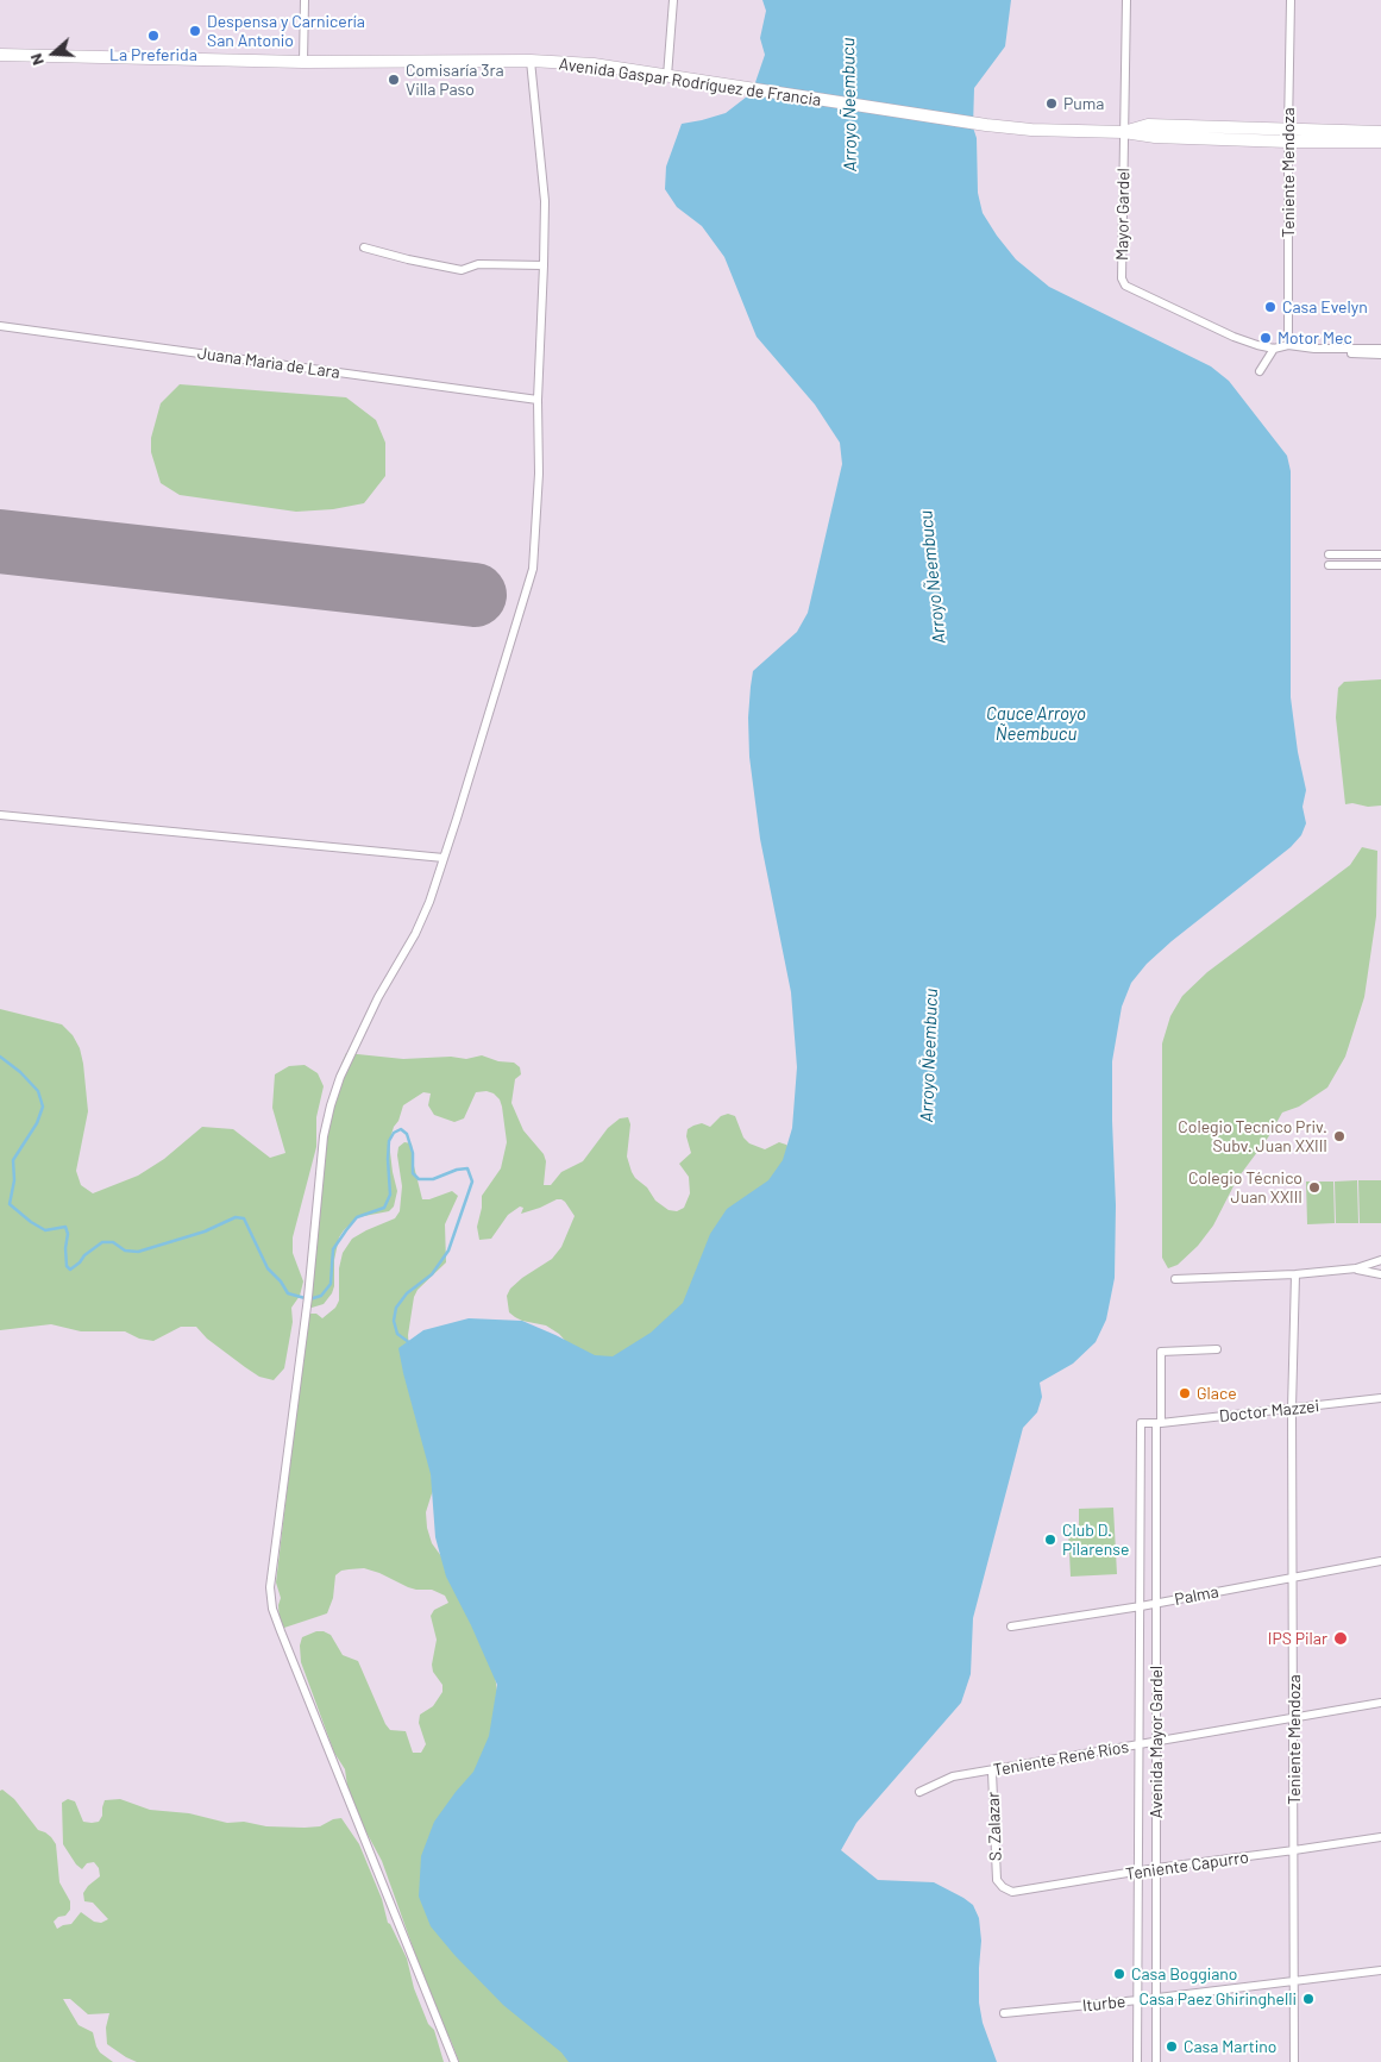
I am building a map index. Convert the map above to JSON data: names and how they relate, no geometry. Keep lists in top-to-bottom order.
{
  "streets": {
    "main road": ["Avenida Gaspar Rodríguez de Francia"],
    "street": [
      "Teniente Mendoza",
      "Mayor Gardel",
      "Juana Marìa de Lara",
      "Doctor Mazzei",
      "Palma",
      "Avenida Mayor Gardel",
      "Teniente René Ríos",
      "S. Zalazar",
      "Teniente Capurro",
      "Iturbe"
    ]
  },
  "crossings": [
    ["Avenida Gaspar Rodríguez de Francia", "Teniente Mendoza"],
    ["Avenida Gaspar Rodríguez de Francia", "Mayor Gardel"],
    ["Teniente Mendoza", "Doctor Mazzei"],
    ["Teniente Mendoza", "Palma"],
    ["Teniente Mendoza", "Teniente René Ríos"],
    ["Teniente Mendoza", "Teniente Capurro"],
    ["Teniente Mendoza", "Iturbe"],
    ["Doctor Mazzei", "Avenida Mayor Gardel"],
    ["Palma", "Avenida Mayor Gardel"],
    ["Avenida Mayor Gardel", "Teniente René Ríos"],
    ["Avenida Mayor Gardel", "Teniente Capurro"],
    ["Avenida Mayor Gardel", "Iturbe"],
    ["Teniente René Ríos", "S. Zalazar"],
    ["S. Zalazar", "Teniente Capurro"]
  ],
  "water": ["Arroyo Ñeembucu", "Cauce Arroyo Ñeembucu"],
  "places": [
    "Despensa y Carnicería San Antonio",
    "La Preferida",
    "Comisaría 3ra Villa Paso",
    "Puma",
    "Casa Evelyn",
    "Motor Mec",
    "Colegio Tecnico Priv. Subv. Juan XXIII",
    "Colegio Técnico Juan XXIII",
    "Glace",
    "Club D. Pilarense",
    "IPS Pilar",
    "Casa Boggiano",
    "Casa Paez Ghiringhelli",
    "Casa Martino"
  ],
  "north": "left"
}
